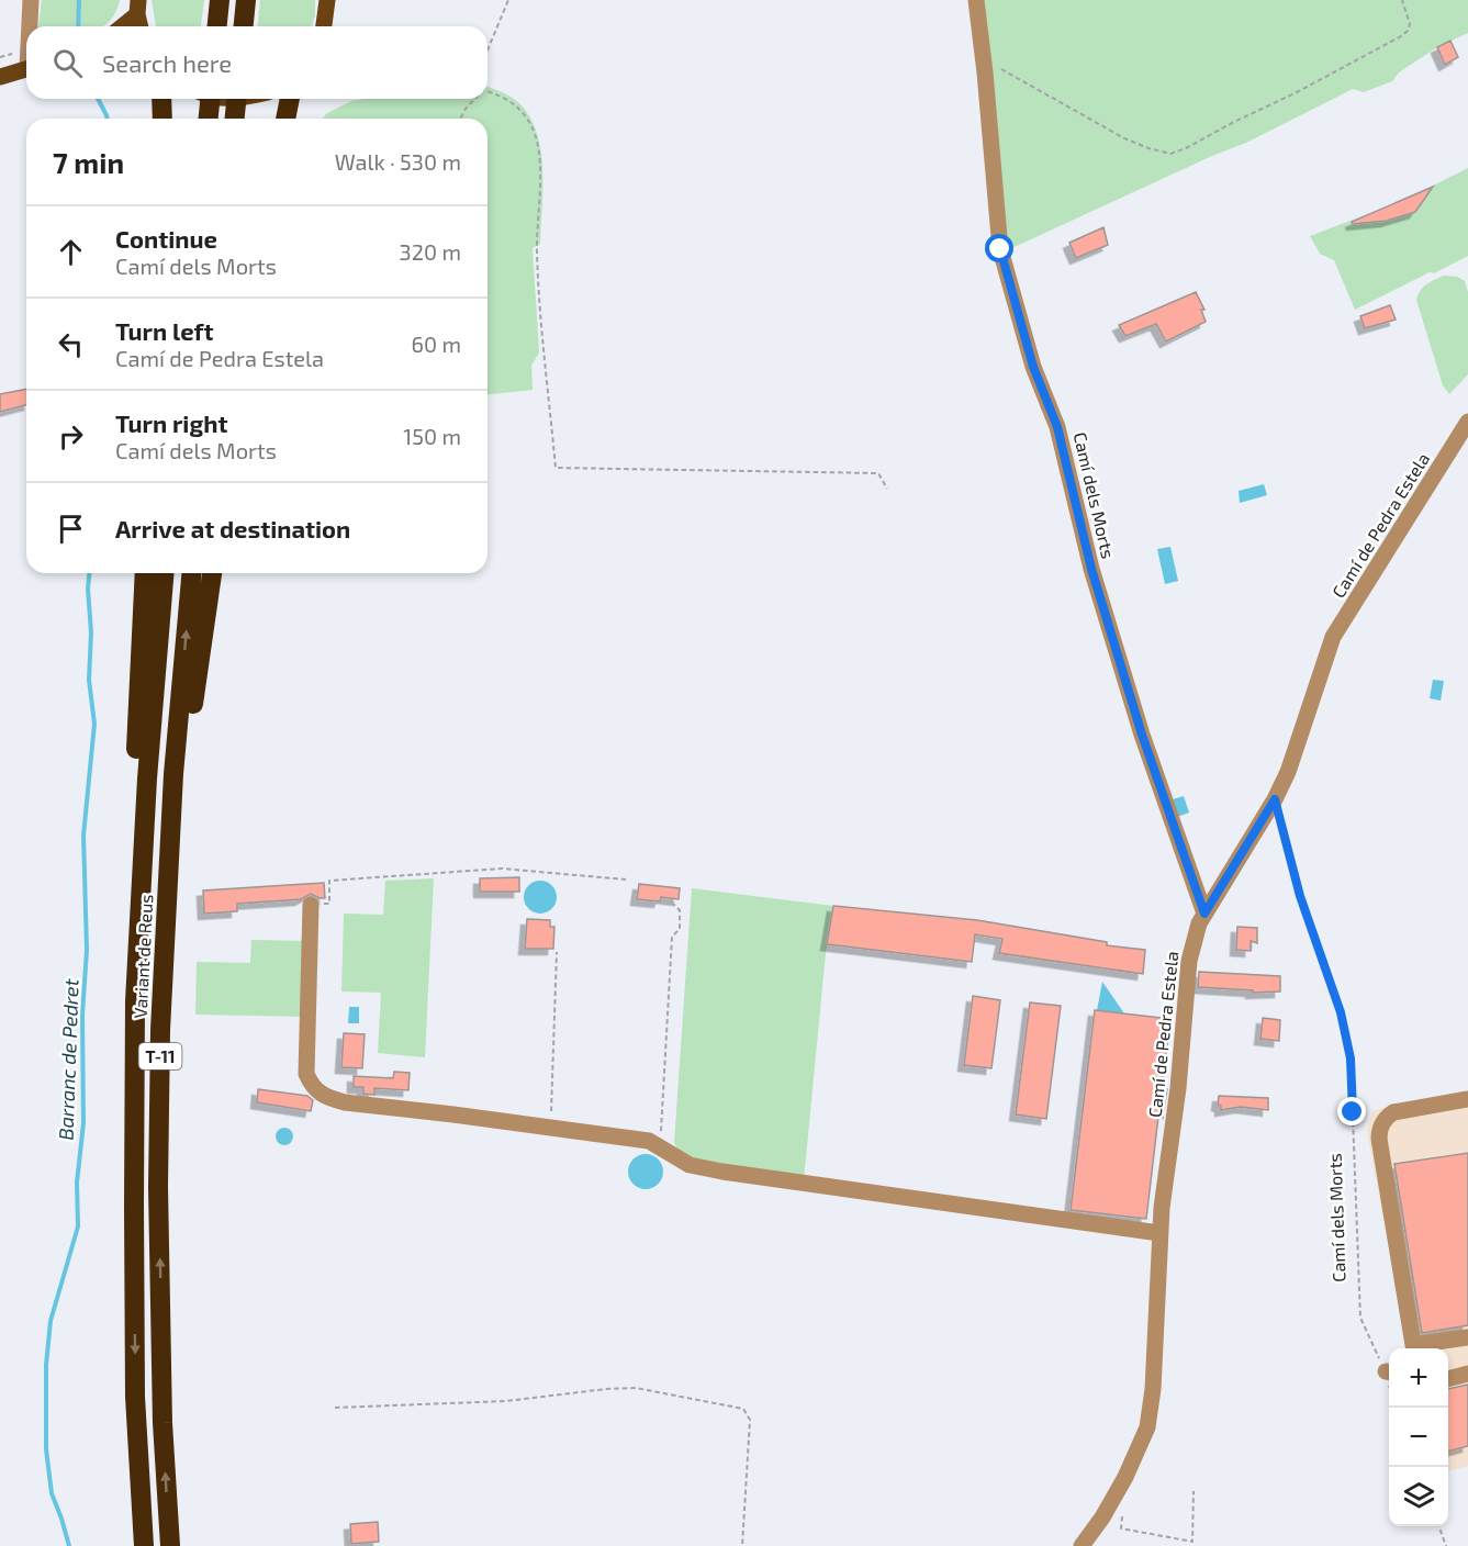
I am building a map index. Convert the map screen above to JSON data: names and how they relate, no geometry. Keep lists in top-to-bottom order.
{
  "streets": {
    "highway": ["Variant de Reus", "T-11"],
    "street": ["Camí dels Morts", "Camí de Pedra Estela"]
  },
  "crossings": [
    ["Camí dels Morts", "Camí de Pedra Estela"]
  ],
  "water": ["Barranc de Pedret"],
  "page": {
    "search": "Search here",
    "heading": ["7 min", "Walk · 530 m"],
    "list": [
      ["Continue", "Camí dels Morts", "320 m"],
      ["Turn left", "Camí de Pedra Estela", "60 m"],
      ["Turn right", "Camí dels Morts", "150 m"],
      "Arrive at destination"
    ],
    "map_buttons": ["+", "−"]
  }
}
